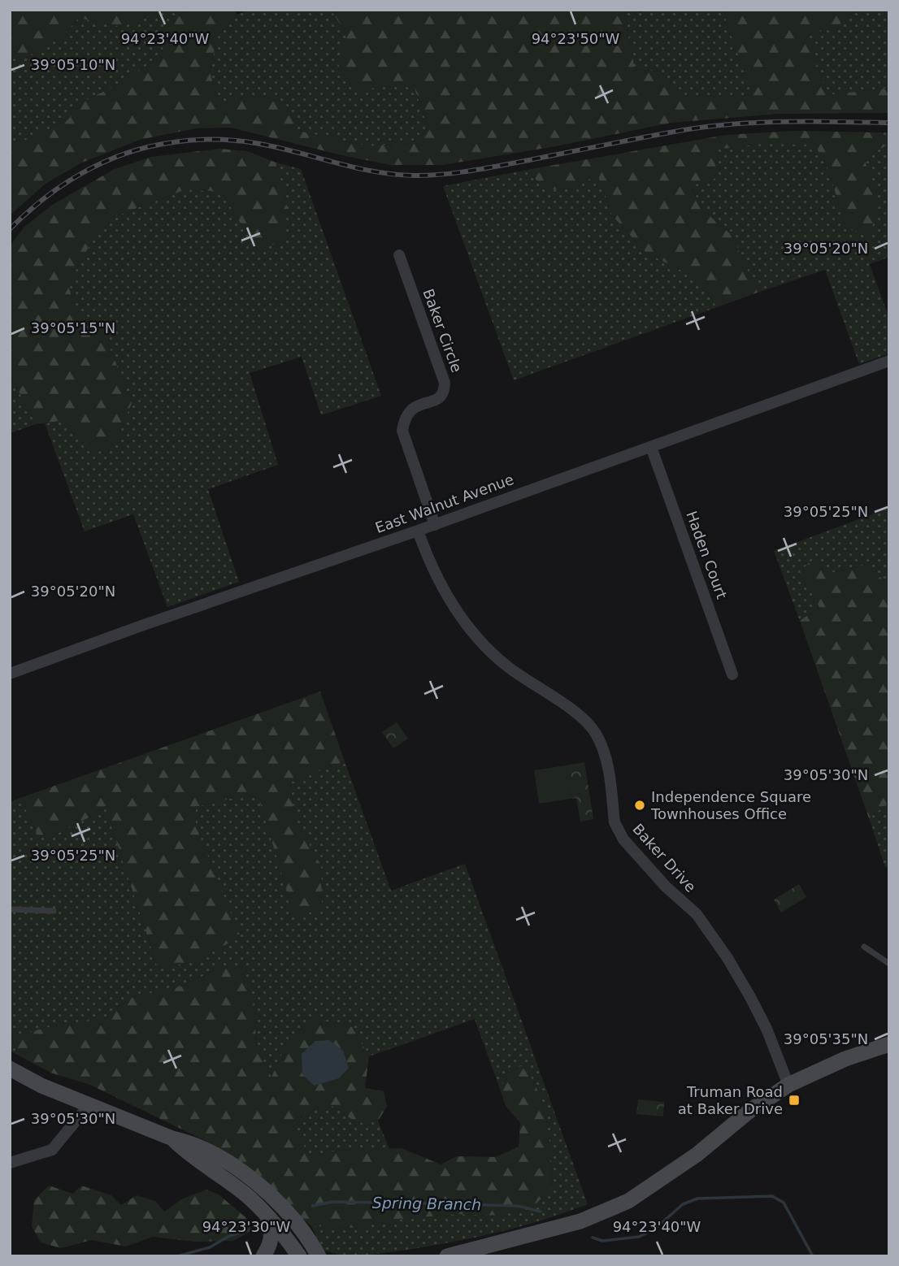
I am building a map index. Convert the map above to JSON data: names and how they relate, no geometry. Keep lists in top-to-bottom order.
{
  "streets": {
    "street": [
      "Baker Circle",
      "East Walnut Avenue",
      "Haden Court",
      "Baker Drive"
    ]
  },
  "crossings": [
    ["Baker Circle", "East Walnut Avenue"],
    ["East Walnut Avenue", "Haden Court"],
    ["East Walnut Avenue", "Baker Drive"]
  ],
  "water": ["Spring Branch"],
  "places": {
    "other": ["Independence Square Townhouses Office"],
    "transit": ["Truman Road at Baker Drive"]
  },
  "coordinates": [
    "94°23'40\"W",
    "94°23'50\"W",
    "39°05'10\"N",
    "39°05'20\"N",
    "39°05'15\"N",
    "39°05'25\"N",
    "39°05'30\"N",
    "39°05'35\"N",
    "94°23'30\"W"
  ]
}
